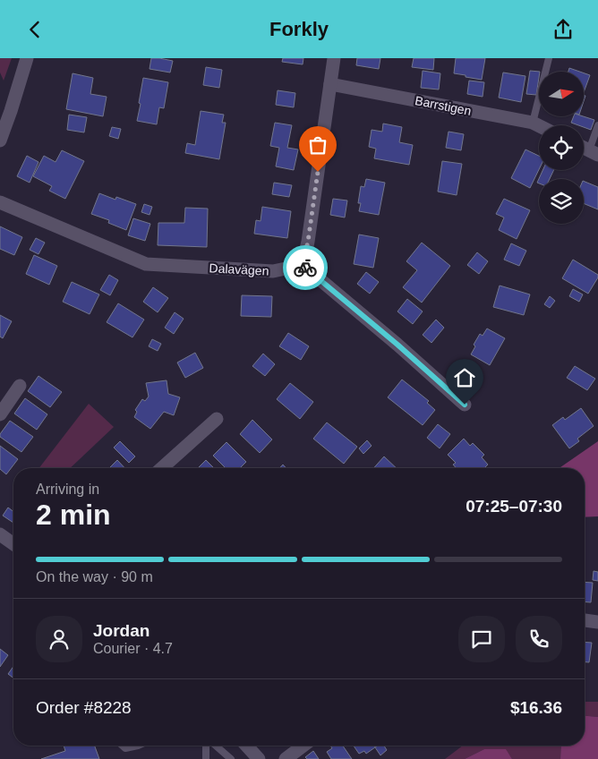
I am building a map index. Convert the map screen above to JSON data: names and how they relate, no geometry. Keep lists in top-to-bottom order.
{
  "streets": {
    "street": ["Barrstigen", "Dalavägen"]
  },
  "north": "right",
  "page": {
    "header": "Forkly",
    "heading": ["2 min", "Arriving in", "07:25–07:30"],
    "panel": [
      "Jordan",
      "Courier · 4.7",
      "Order #8228",
      "$16.36"
    ],
    "bar": "On the way · 90 m"
  }
}
